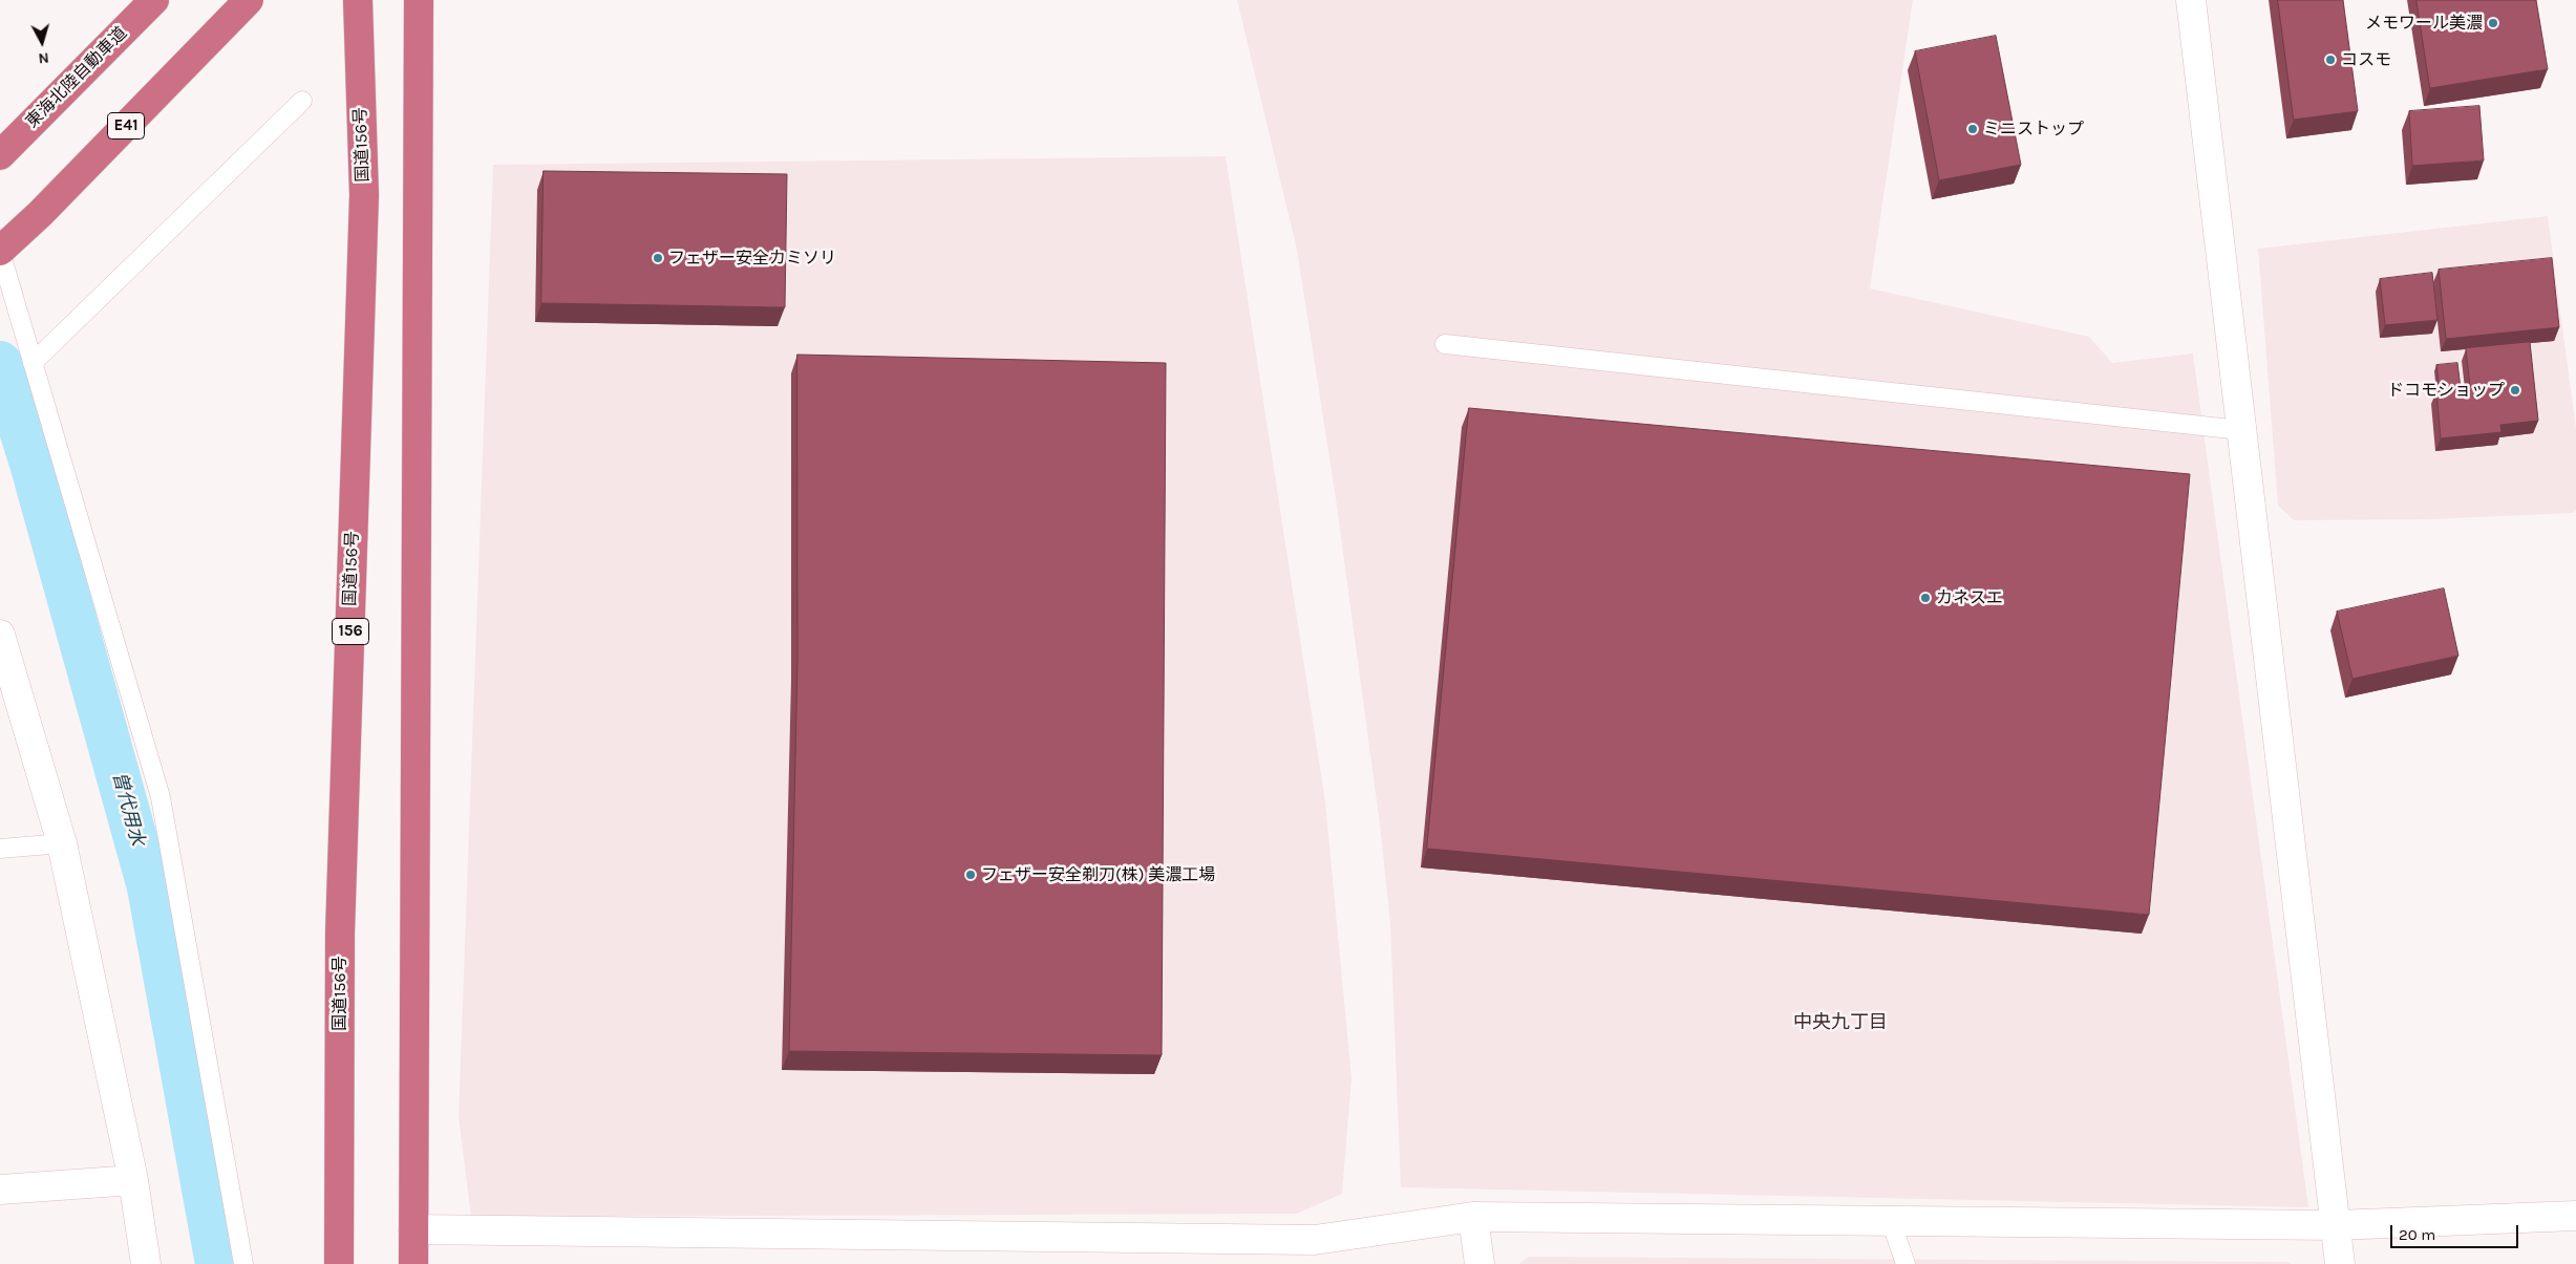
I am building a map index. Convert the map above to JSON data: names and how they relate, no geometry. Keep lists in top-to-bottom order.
{
  "streets": {
    "highway": [
      "東海北陸自動車道",
      "E41",
      "国道156号",
      "156"
    ]
  },
  "districts": ["中央九丁目"],
  "water": ["曽代用水"],
  "places": [
    "メモワール美濃",
    "コスモ",
    "ミニストップ",
    "フェザー安全カミソリ",
    "ドコモショップ",
    "カネスエ",
    "フェザー安全剃刀(株) 美濃工場"
  ],
  "scale_bar": "20 m",
  "north": "bottom"
}
